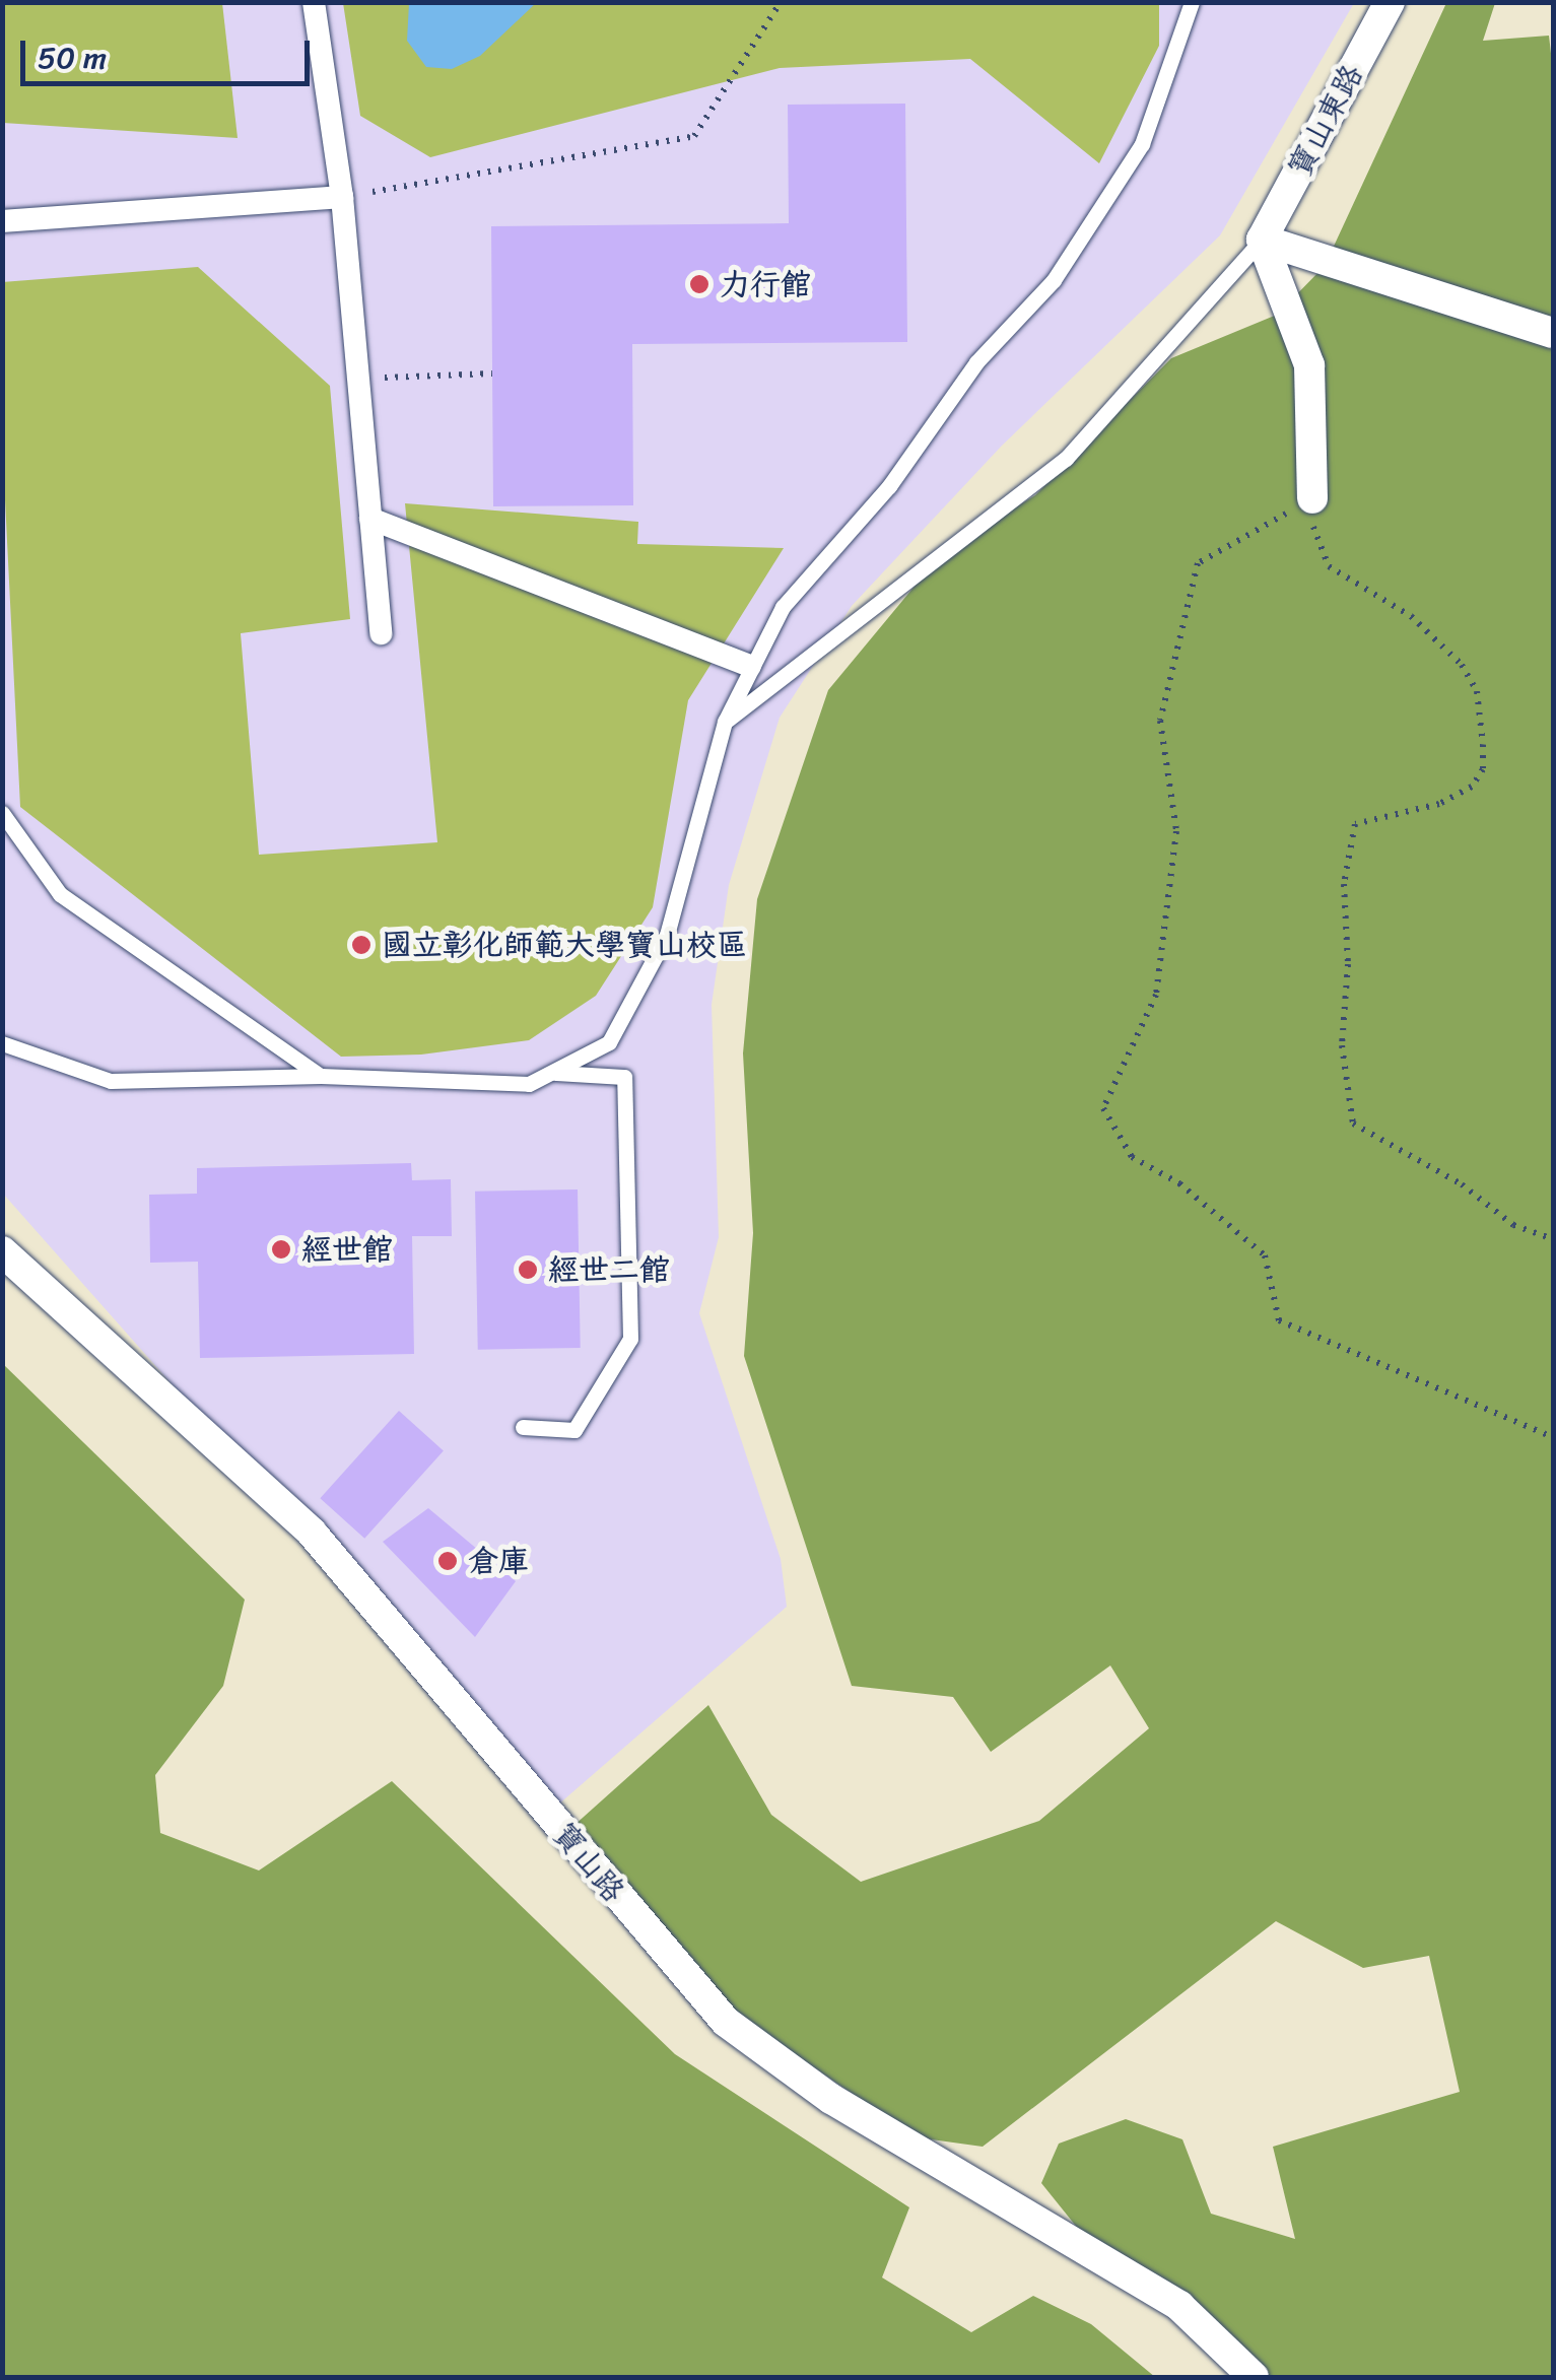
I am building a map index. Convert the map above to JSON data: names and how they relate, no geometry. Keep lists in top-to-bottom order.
{
  "streets": {
    "street": ["寶山東路", "寶山路"]
  },
  "places": [
    "力行館",
    "國立彰化師範大學寶山校區",
    "經世館",
    "經世二館",
    "倉庫"
  ],
  "scale_bar": "50 m"
}
